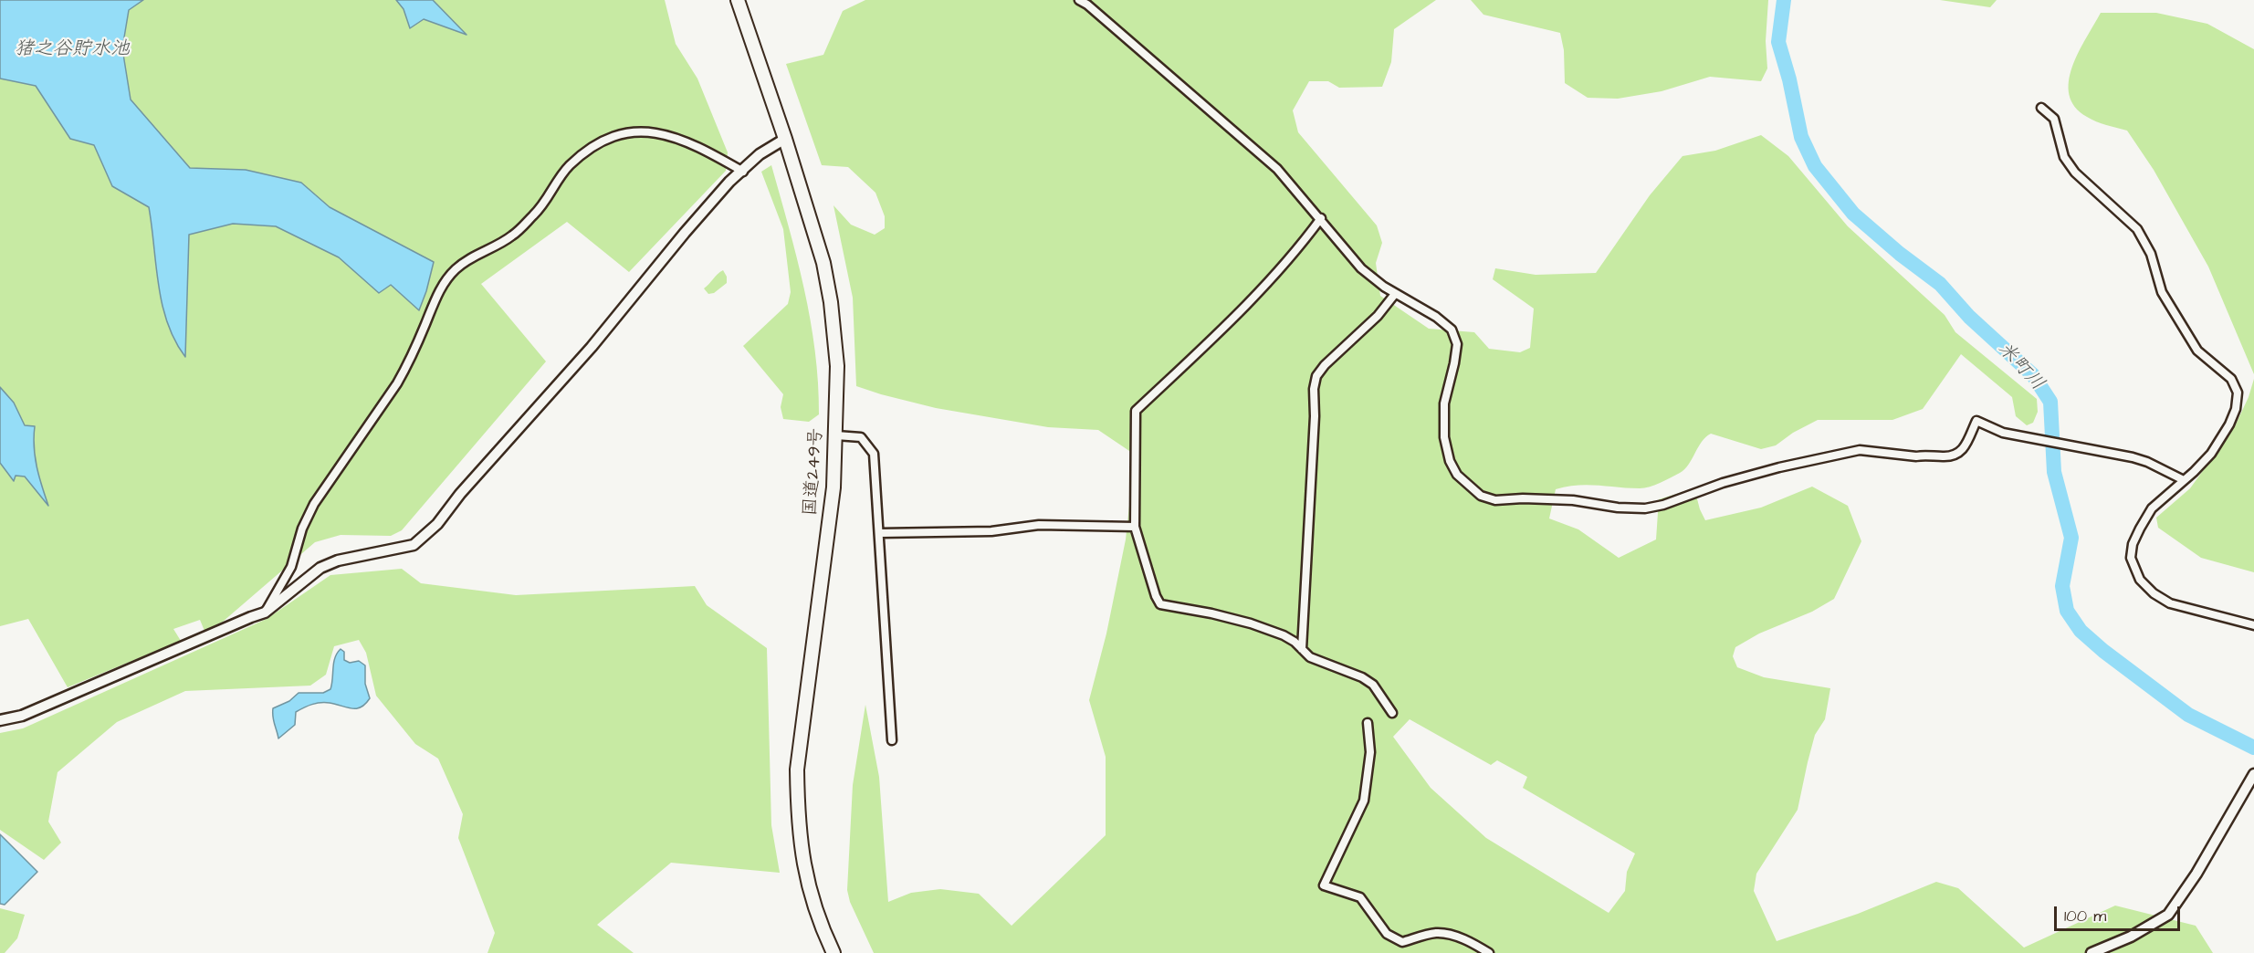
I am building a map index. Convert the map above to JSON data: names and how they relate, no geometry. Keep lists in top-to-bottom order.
{
  "streets": {
    "highway": ["国道249号"]
  },
  "water": ["猪之谷貯水池", "米町川"],
  "scale_bar": "100 m"
}
